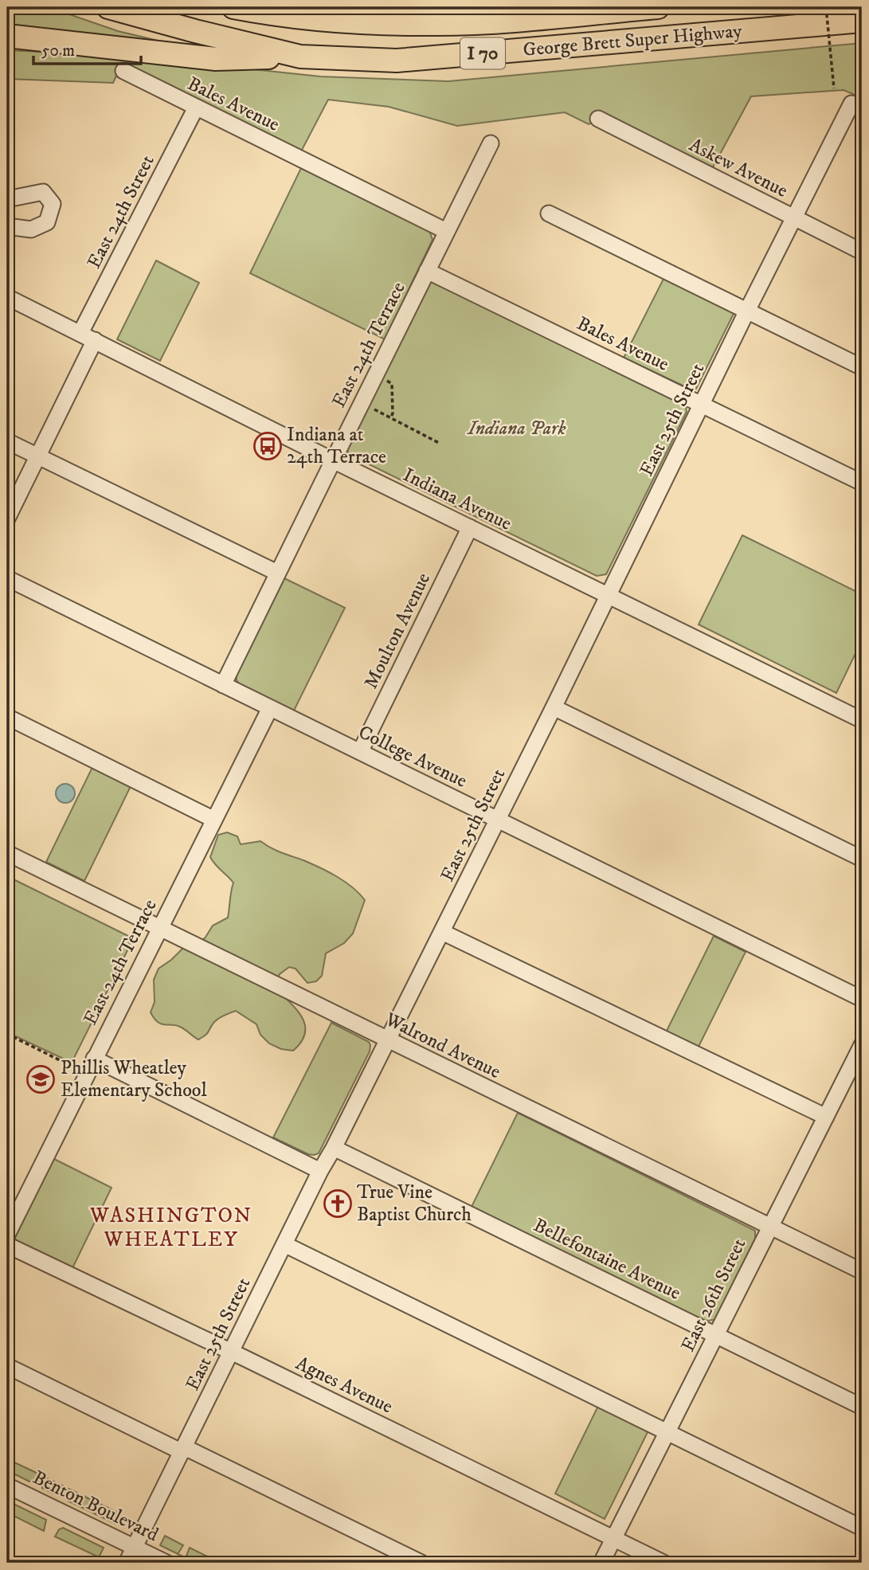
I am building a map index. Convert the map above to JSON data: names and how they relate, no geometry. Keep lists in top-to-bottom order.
{
  "streets": {
    "highway": ["George Brett Super Highway", "I 70"],
    "street": [
      "Bales Avenue",
      "Askew Avenue",
      "East 24th Street",
      "East 24th Terrace",
      "East 25th Street",
      "Indiana Avenue",
      "Moulton Avenue",
      "College Avenue",
      "Walrond Avenue",
      "Bellefontaine Avenue",
      "East 26th Street",
      "Agnes Avenue",
      "Benton Boulevard"
    ]
  },
  "crossings": [
    ["Bales Avenue", "East 24th Street"],
    ["Bales Avenue", "East 24th Terrace"],
    ["Bales Avenue", "East 25th Street"],
    ["Askew Avenue", "East 25th Street"],
    ["East 24th Street", "Indiana Avenue"],
    ["East 24th Terrace", "Indiana Avenue"],
    ["East 24th Terrace", "College Avenue"],
    ["East 24th Terrace", "Walrond Avenue"],
    ["East 25th Street", "Indiana Avenue"],
    ["East 25th Street", "College Avenue"],
    ["East 25th Street", "Walrond Avenue"],
    ["East 25th Street", "Bellefontaine Avenue"],
    ["East 25th Street", "Agnes Avenue"],
    ["East 25th Street", "Benton Boulevard"],
    ["Indiana Avenue", "Moulton Avenue"],
    ["Moulton Avenue", "College Avenue"],
    ["Walrond Avenue", "East 26th Street"],
    ["Bellefontaine Avenue", "East 26th Street"],
    ["East 26th Street", "Agnes Avenue"]
  ],
  "districts": ["WASHINGTON WHEATLEY"],
  "parks": ["Indiana Park"],
  "places": {
    "bus stop": ["Indiana at 24th Terrace"],
    "school or university": ["Phillis Wheatley Elementary School"],
    "church": ["True Vine Baptist Church"]
  },
  "scale_bar": "50 m"
}
